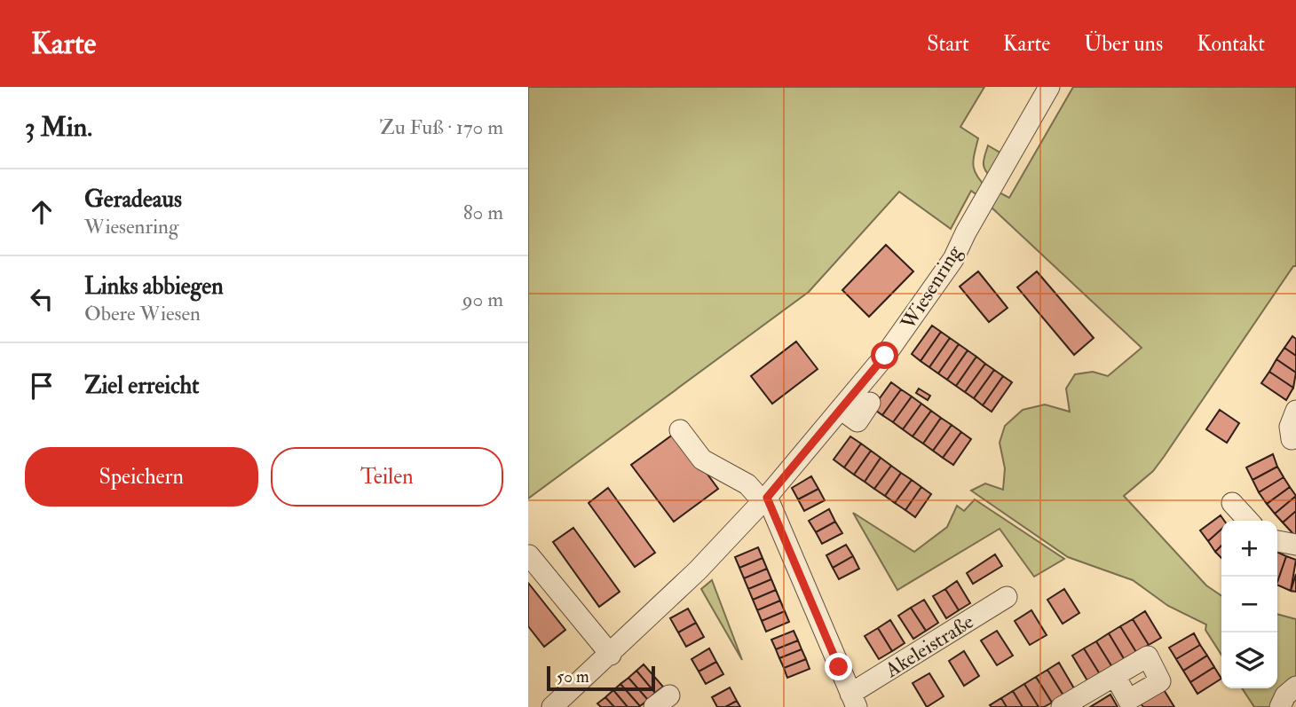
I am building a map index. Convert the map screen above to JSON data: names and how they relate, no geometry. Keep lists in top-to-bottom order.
{
  "streets": {
    "street": ["Wiesenring", "Akeleistraße"]
  },
  "scale_bar": "50 m",
  "page": {
    "header": "Karte",
    "nav": [
      "Start",
      "Karte",
      "Über uns",
      "Kontakt"
    ],
    "heading": ["3 Min.", "Zu Fuß · 170 m"],
    "list": [
      ["Geradeaus", "Wiesenring", "80 m"],
      ["Links abbiegen", "Obere Wiesen", "90 m"],
      "Ziel erreicht"
    ],
    "buttons": ["Speichern", "Teilen"],
    "map_buttons": ["+", "−"],
    "scale": "50 m"
  }
}
